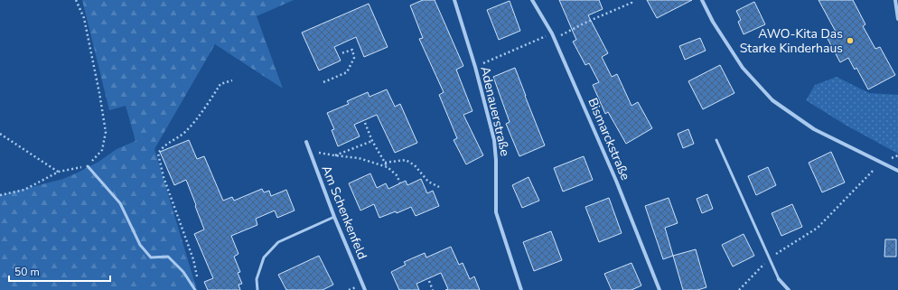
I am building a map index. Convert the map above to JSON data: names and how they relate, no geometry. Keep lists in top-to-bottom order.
{
  "streets": {
    "street": ["Adenauerstraße", "Bismarckstraße", "Am Schenkenfeld"]
  },
  "places": ["AWO-Kita Das Starke Kinderhaus"],
  "scale_bar": "50 m"
}
